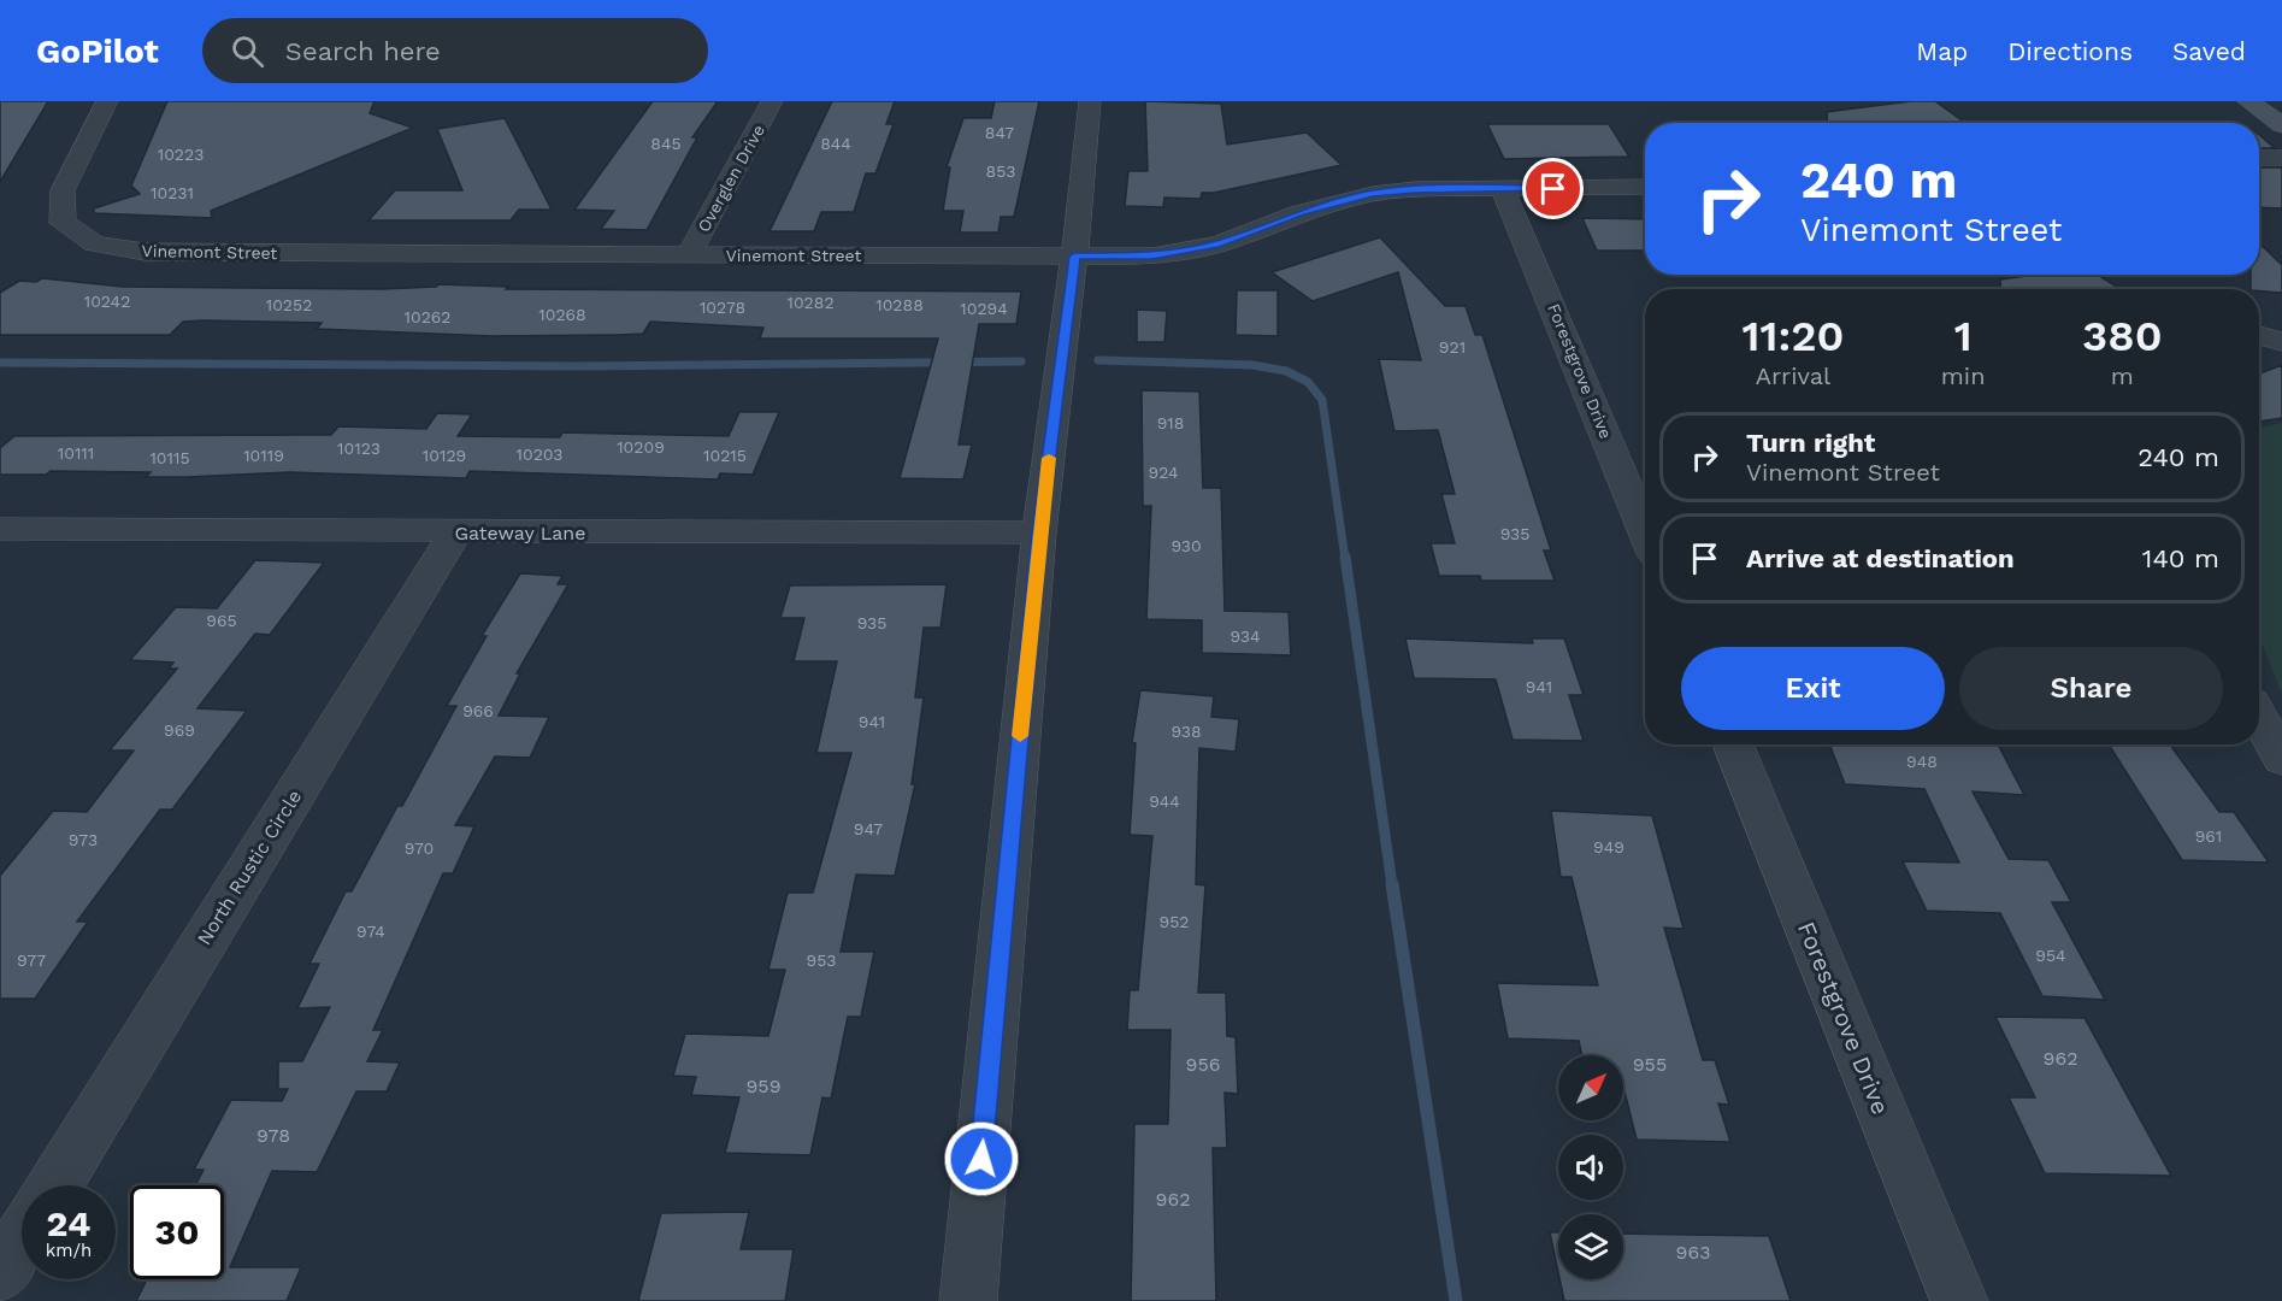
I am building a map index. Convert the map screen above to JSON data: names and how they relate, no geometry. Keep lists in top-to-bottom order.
{
  "streets": {
    "street": [
      "Overglen Drive",
      "Vinemont Street",
      "Forestgrove Drive",
      "Gateway Lane",
      "North Rustic Circle"
    ]
  },
  "crossings": [
    ["Overglen Drive", "Vinemont Street"],
    ["Vinemont Street", "Forestgrove Drive"],
    ["Gateway Lane", "North Rustic Circle"]
  ],
  "house_numbers": [
    "847",
    "845",
    "844",
    "10223",
    "853",
    "10231",
    "10242",
    "10282",
    "10252",
    "10288",
    "10278",
    "10294",
    "10268",
    "10262",
    "921",
    "918",
    "10209",
    "10123",
    "10111",
    "10203",
    "10119",
    "10129",
    "10215",
    "10115",
    "924",
    "935",
    "930",
    "965",
    "935",
    "934",
    "941",
    "966",
    "941",
    "969",
    "938",
    "948",
    "944",
    "947",
    "961",
    "973",
    "949",
    "970",
    "952",
    "974",
    "954",
    "977",
    "953",
    "962",
    "956",
    "955",
    "959",
    "978",
    "962",
    "963"
  ],
  "north": "top right",
  "page": {
    "header": "GoPilot",
    "search": "Search here",
    "nav": ["Map", "Directions", "Saved"],
    "turn": ["240 m", "Vinemont Street"],
    "eta": [
      "11:20",
      "Arrival",
      "1",
      "min",
      "380",
      "m"
    ],
    "list": [
      {
        "name": "Turn right",
        "note": "Vinemont Street",
        "value": "240 m"
      },
      {
        "name": "Arrive at destination",
        "value": "140 m"
      }
    ],
    "buttons": ["Exit", "Share"],
    "speed": "24 km/h",
    "limit": "30"
  }
}
